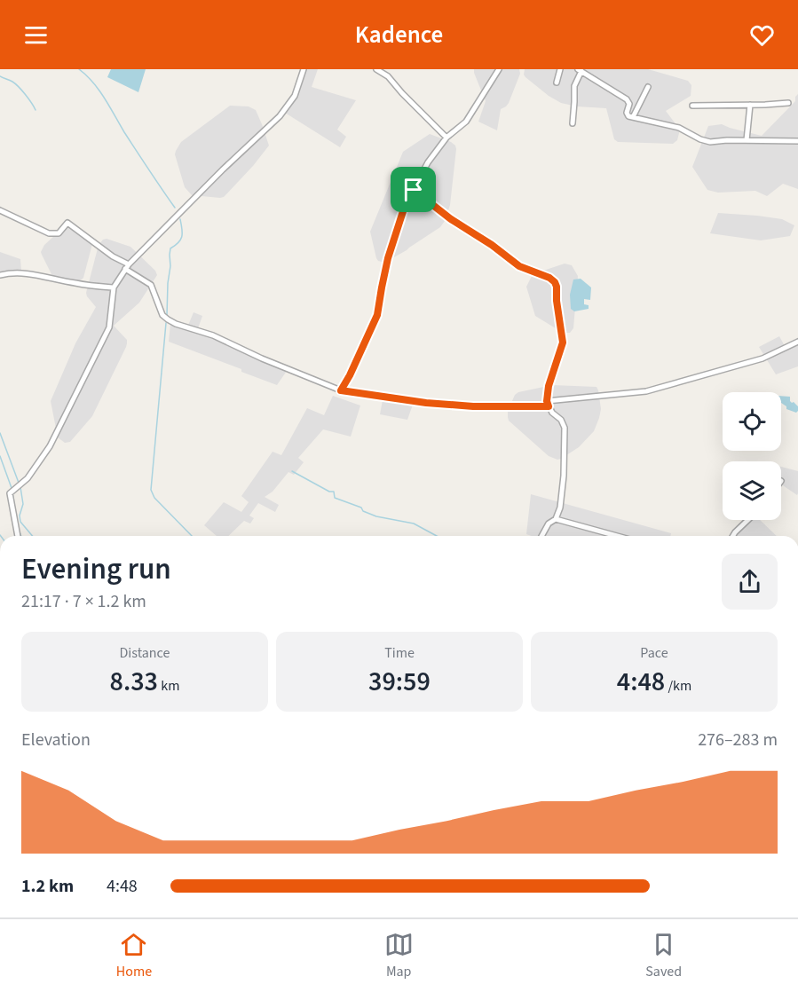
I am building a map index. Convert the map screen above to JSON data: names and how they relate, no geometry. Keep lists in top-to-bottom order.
{
  "page": {
    "header": "Kadence",
    "heading": ["Evening run", "21:17 · 7 × 1.2 km"],
    "stats": [
      ["Distance", "8.33 km"],
      ["Time", "39:59"],
      ["Pace", "4:48 /km"]
    ],
    "chart": ["Elevation", "276–283 m"],
    "list": [
      {
        "name": "1.2 km",
        "note": "4:48"
      }
    ],
    "tabs": ["Home", "Map", "Saved"]
  }
}
